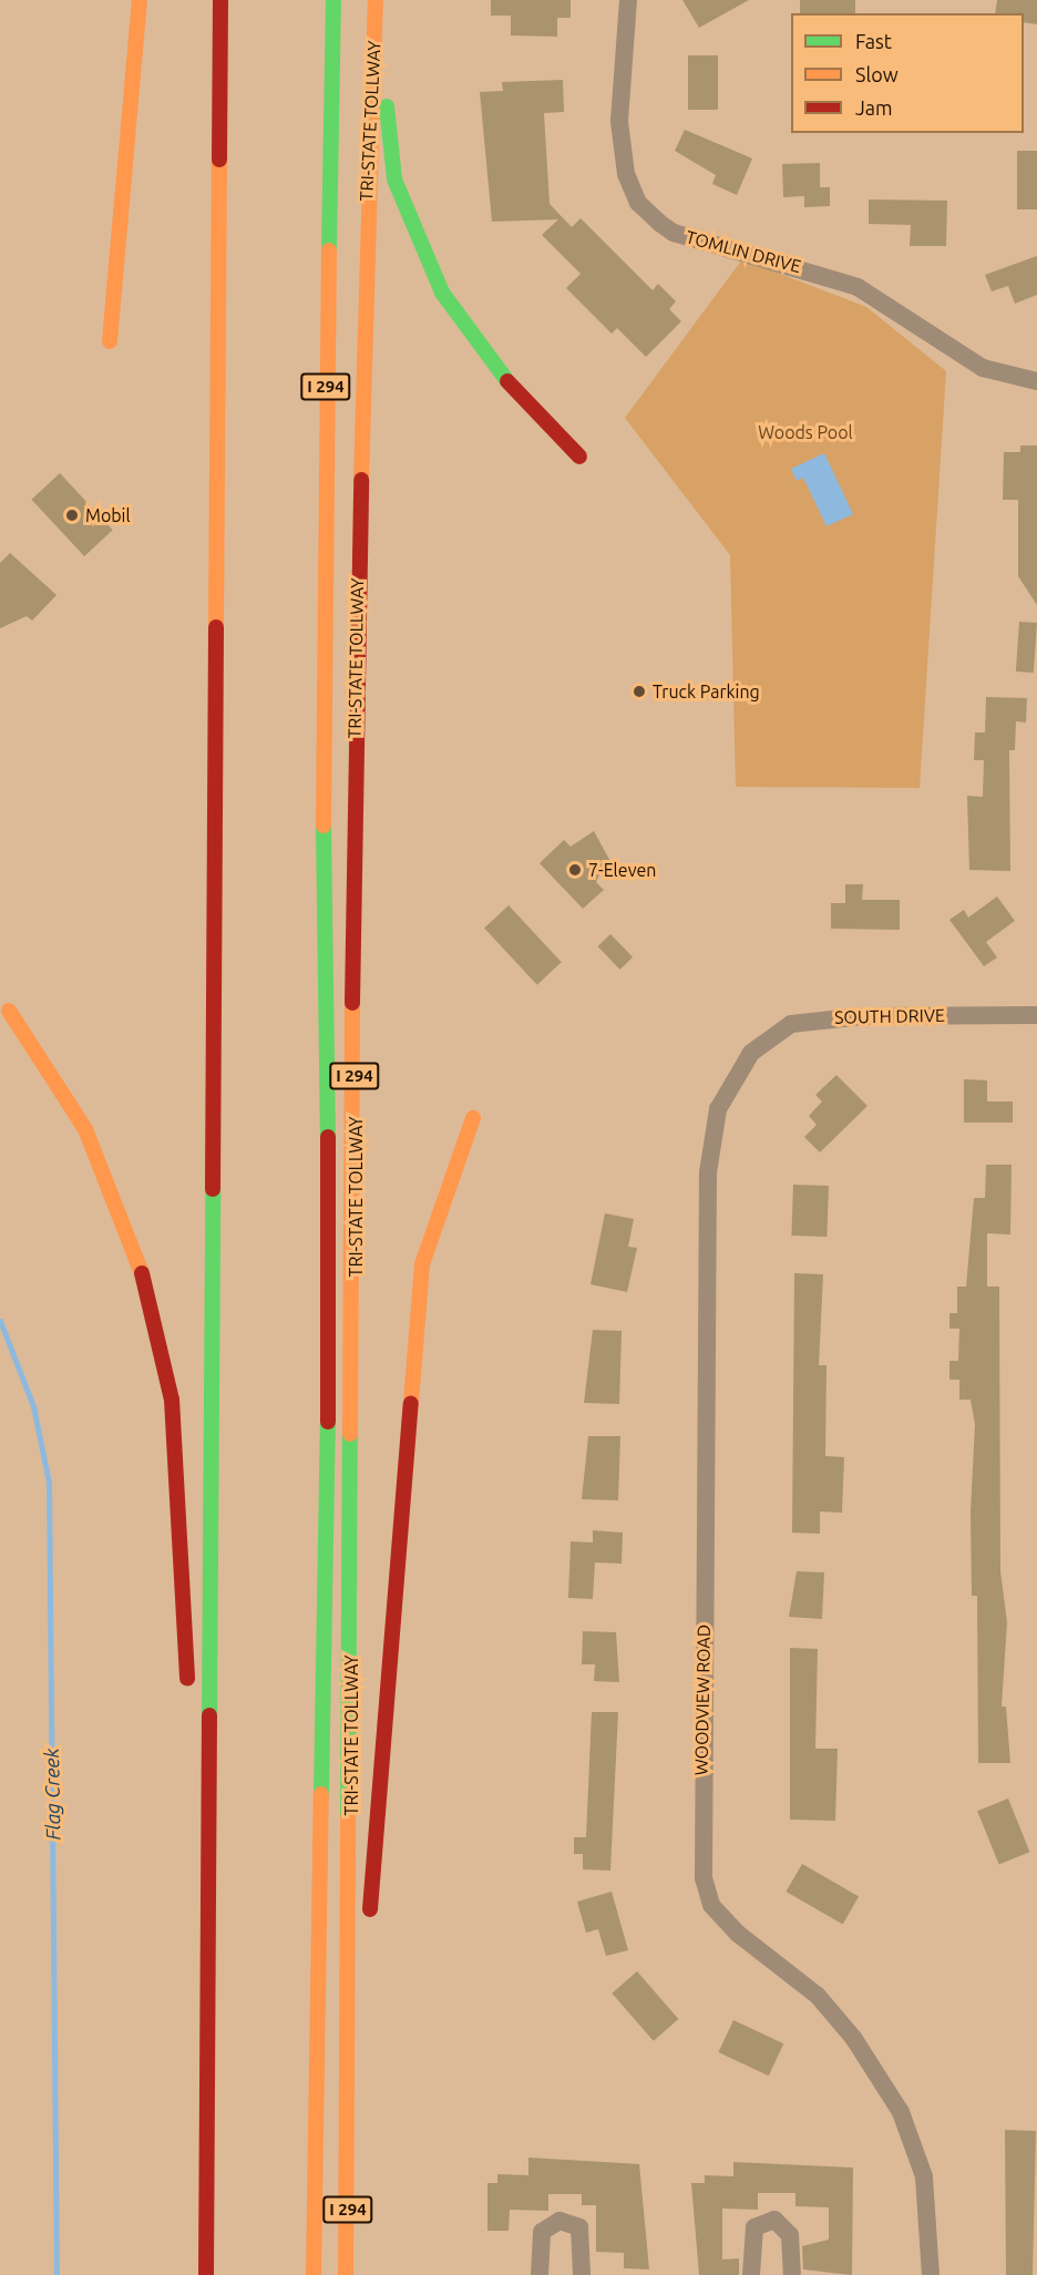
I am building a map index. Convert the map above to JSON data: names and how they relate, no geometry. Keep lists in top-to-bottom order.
{
  "streets": {
    "highway": ["TRI-STATE TOLLWAY", "I 294"],
    "street": ["TOMLIN DRIVE", "SOUTH DRIVE", "WOODVIEW ROAD"]
  },
  "crossings": [
    ["SOUTH DRIVE", "WOODVIEW ROAD"]
  ],
  "water": ["Flag Creek"],
  "parks": ["Woods Pool"],
  "places": ["Mobil", "Truck Parking", "7-Eleven"],
  "legend": ["Fast", "Slow", "Jam"]
}
